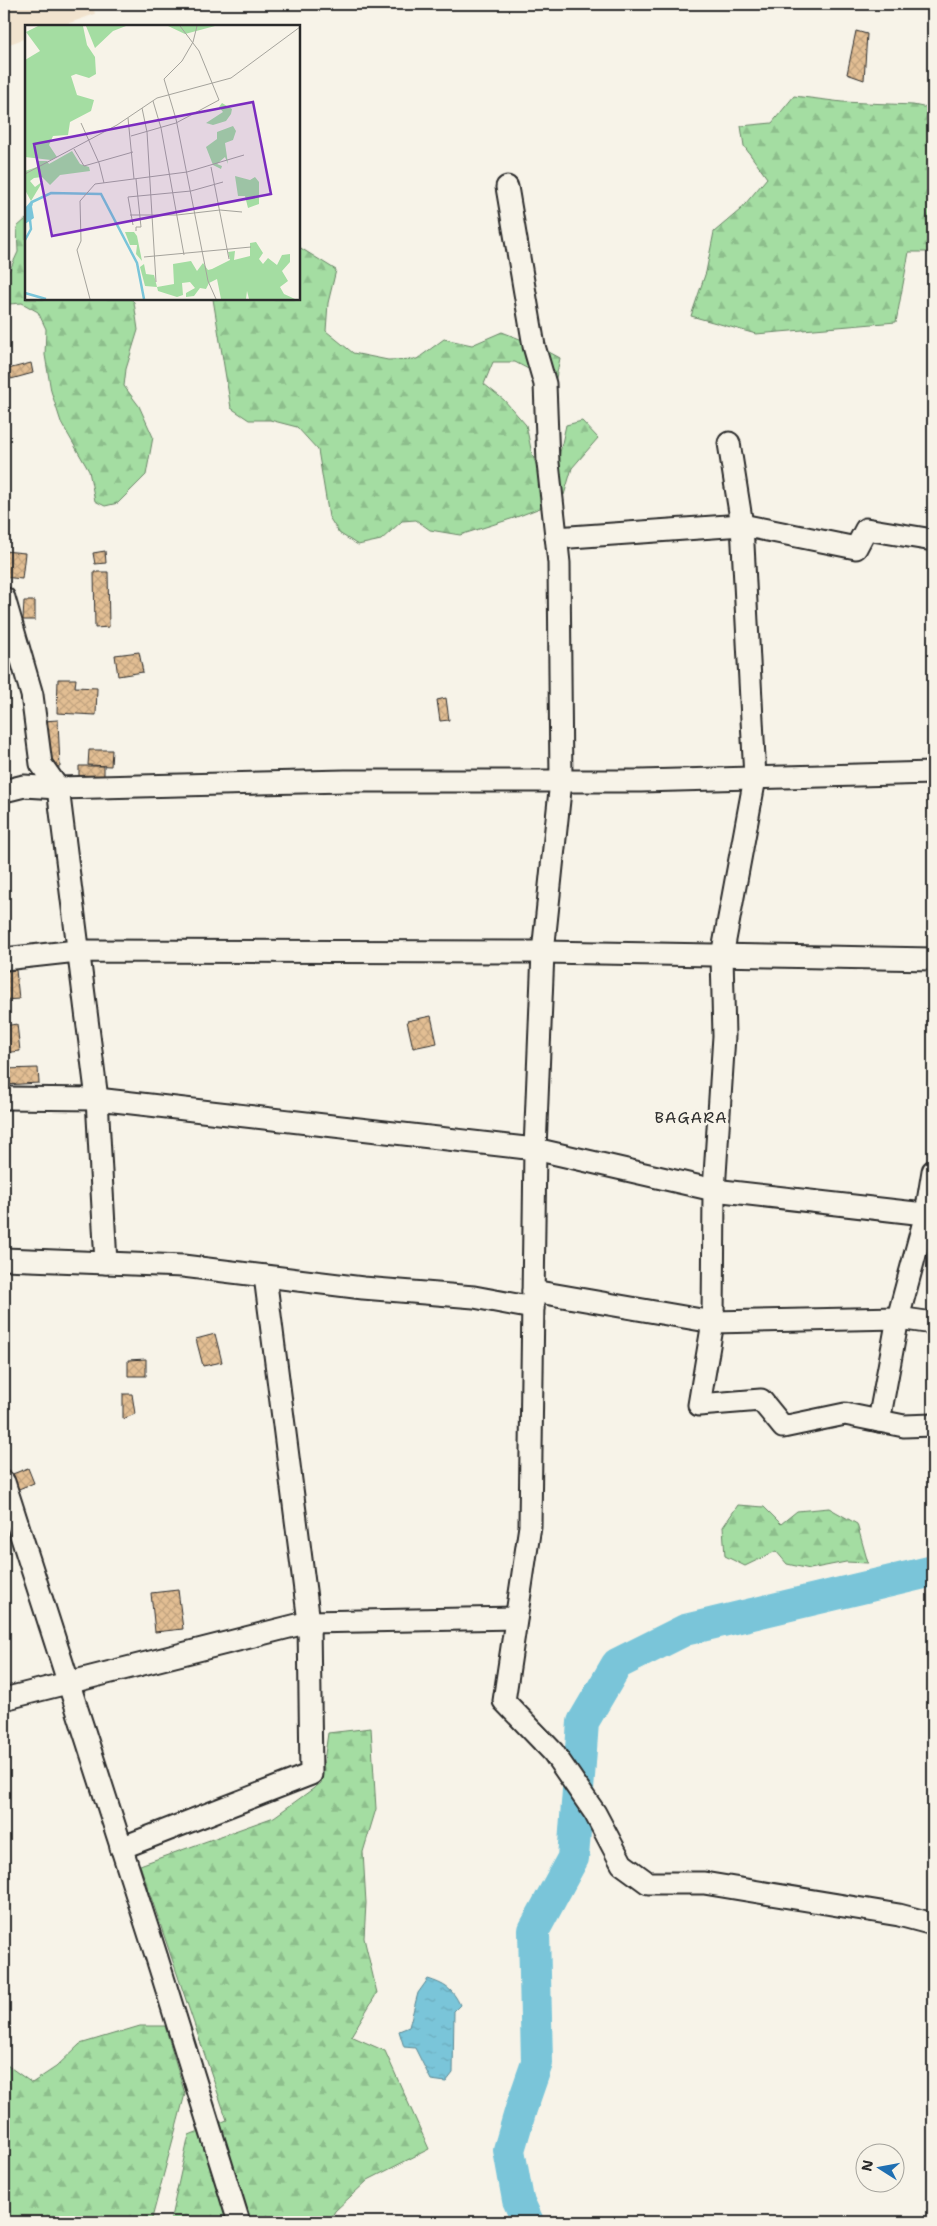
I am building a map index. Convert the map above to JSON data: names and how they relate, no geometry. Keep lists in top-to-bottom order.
{
  "districts": ["BAGARA"],
  "north": "left"
}
